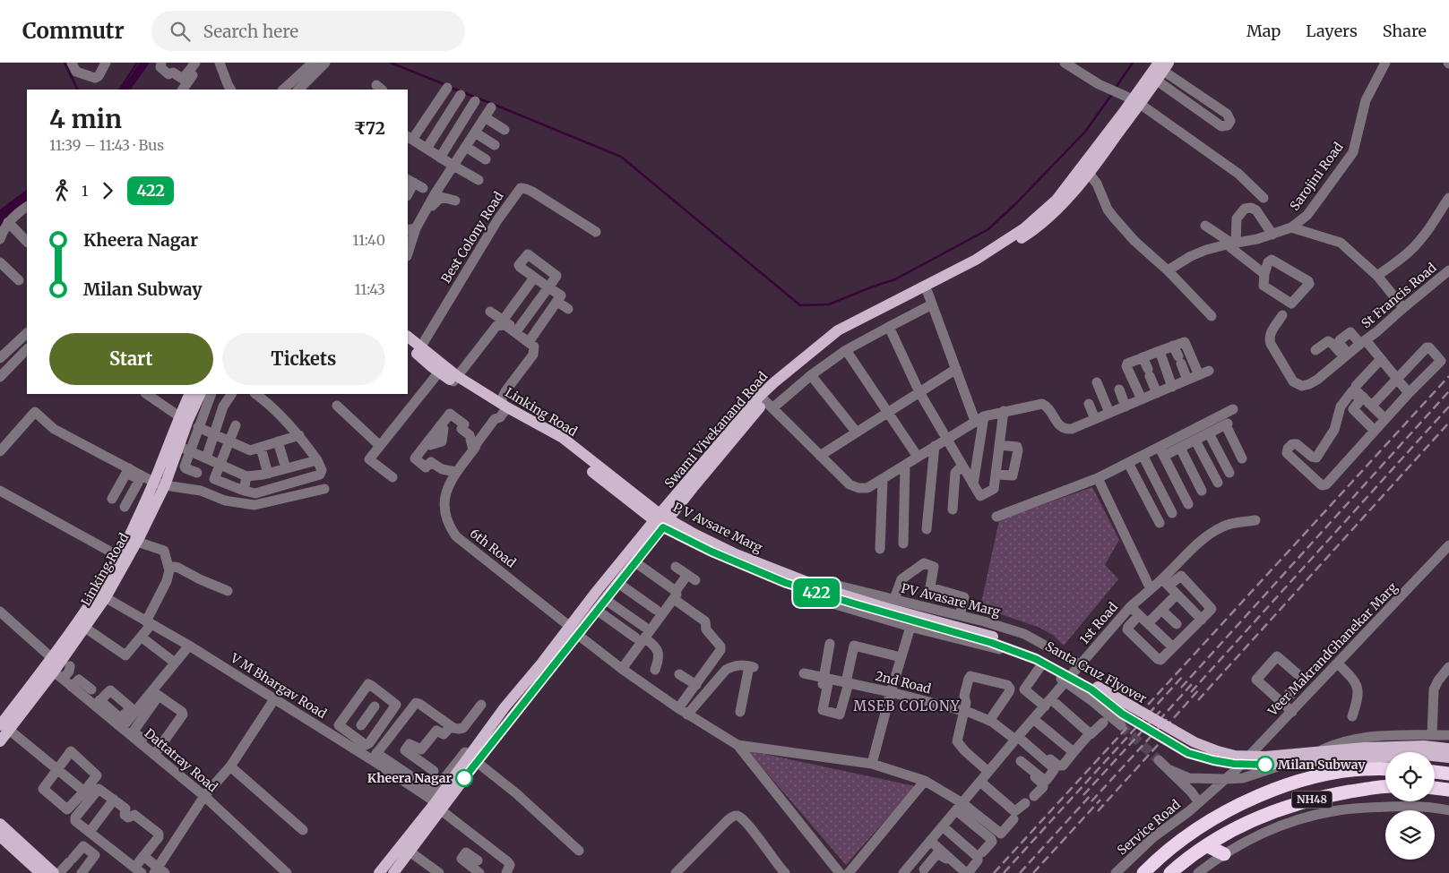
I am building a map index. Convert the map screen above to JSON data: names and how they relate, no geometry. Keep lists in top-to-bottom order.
{
  "streets": {
    "highway": ["NH48"],
    "main road": [
      "Linking Road",
      "Swami Vivekanand Road",
      "P V Avsare Marg",
      "Santa Cruz Flyover"
    ],
    "street": [
      "Sarojini Road",
      "Best Colony Road",
      "St Francis Road",
      "6th Road",
      "PV Avasare Marg",
      "1st Road",
      "Veer MakrandGhanekar Marg",
      "2nd Road",
      "V M Bhargav Road",
      "Dattatray Road",
      "Service Road"
    ]
  },
  "crossings": [
    ["Best Colony Road", "Linking Road"],
    ["Linking Road", "Swami Vivekanand Road"],
    ["Linking Road", "P V Avsare Marg"],
    ["Linking Road", "6th Road"],
    ["Linking Road", "V M Bhargav Road"],
    ["Linking Road", "Dattatray Road"],
    ["Swami Vivekanand Road", "P V Avsare Marg"],
    ["Swami Vivekanand Road", "6th Road"],
    ["Swami Vivekanand Road", "V M Bhargav Road"],
    ["P V Avsare Marg", "PV Avasare Marg"],
    ["P V Avsare Marg", "1st Road"],
    ["P V Avsare Marg", "Santa Cruz Flyover"],
    ["PV Avasare Marg", "1st Road"],
    ["PV Avasare Marg", "Santa Cruz Flyover"],
    ["1st Road", "2nd Road"],
    ["Veer MakrandGhanekar Marg", "Service Road"]
  ],
  "districts": ["MSEB COLONY"],
  "places": ["Milan Subway", "Kheera Nagar"],
  "lines": ["bus line 422"],
  "page": {
    "header": "Commutr",
    "search": "Search here",
    "nav": ["Map", "Layers", "Share"],
    "on_map": "422",
    "heading": ["4 min", "11:39 – 11:43 · Bus", "₹72"],
    "legs": ["1", "422"],
    "list": [
      {
        "name": "Kheera Nagar",
        "value": "11:40"
      },
      {
        "name": "Milan Subway",
        "value": "11:43"
      }
    ],
    "buttons": ["Start", "Tickets"]
  }
}
